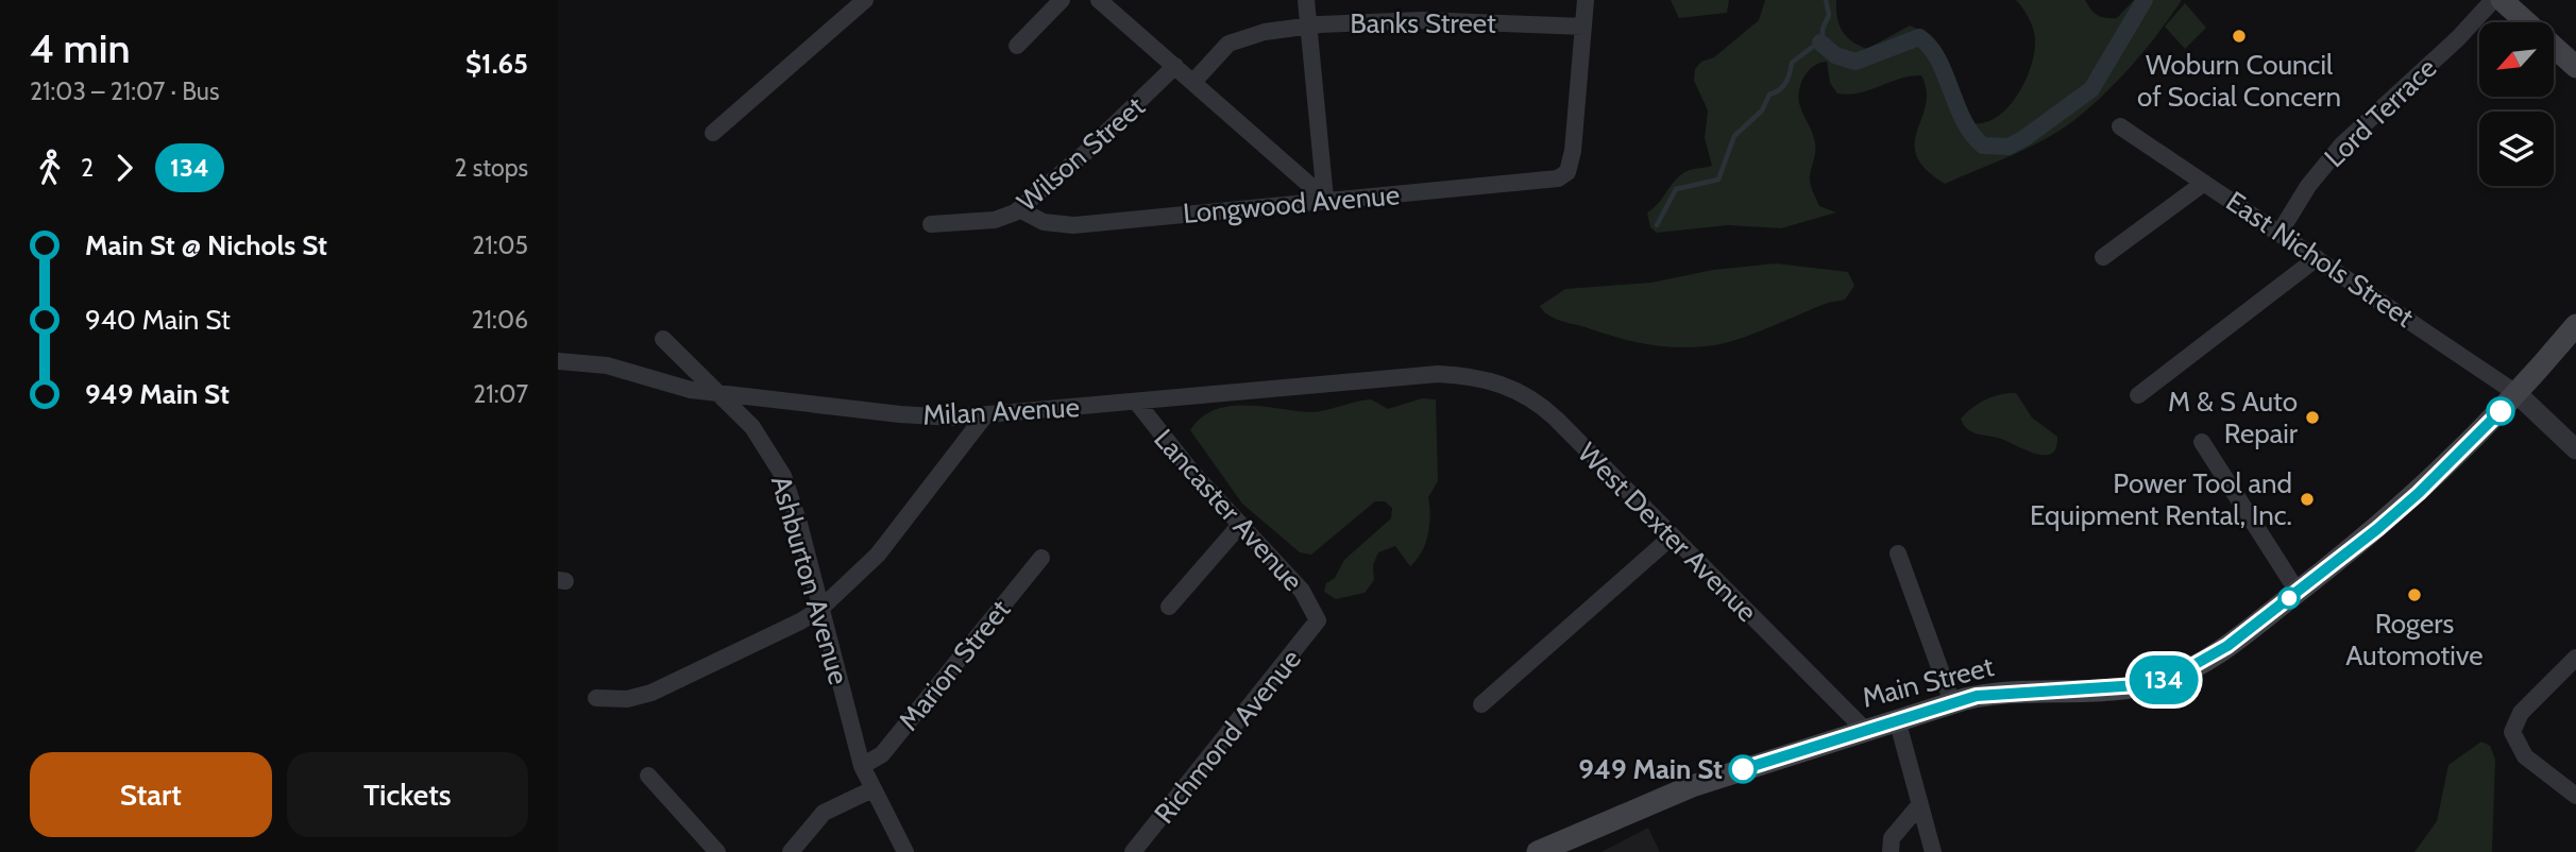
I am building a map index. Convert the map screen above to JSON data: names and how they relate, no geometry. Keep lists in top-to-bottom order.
{
  "streets": {
    "main road": ["Main Street"],
    "street": [
      "Banks Street",
      "Lord Terrace",
      "Wilson Street",
      "Longwood Avenue",
      "East Nichols Street",
      "Milan Avenue",
      "Lancaster Avenue",
      "West Dexter Avenue",
      "Ashburton Avenue",
      "Marion Street",
      "Richmond Avenue"
    ]
  },
  "crossings": [
    ["Banks Street", "Longwood Avenue"],
    ["Lord Terrace", "East Nichols Street"],
    ["Wilson Street", "Longwood Avenue"],
    ["East Nichols Street", "Main Street"],
    ["Milan Avenue", "Lancaster Avenue"],
    ["Milan Avenue", "West Dexter Avenue"],
    ["Milan Avenue", "Ashburton Avenue"],
    ["Lancaster Avenue", "Richmond Avenue"],
    ["West Dexter Avenue", "Main Street"],
    ["Ashburton Avenue", "Marion Street"]
  ],
  "places": [
    "Woburn Council of Social Concern",
    "M & S Auto Repair",
    "Power Tool and Equipment Rental, Inc.",
    "Rogers Automotive",
    "949 Main St"
  ],
  "lines": ["bus line 134"],
  "north": "bottom left",
  "page": {
    "heading": ["4 min", "21:03 – 21:07 · Bus", "$1.65"],
    "on_map": "134",
    "legs": ["2", "134", "2 stops"],
    "list": [
      {
        "name": "Main St @ Nichols St",
        "value": "21:05"
      },
      {
        "name": "940 Main St",
        "value": "21:06"
      },
      {
        "name": "949 Main St",
        "value": "21:07"
      }
    ],
    "buttons": ["Start", "Tickets"]
  }
}
